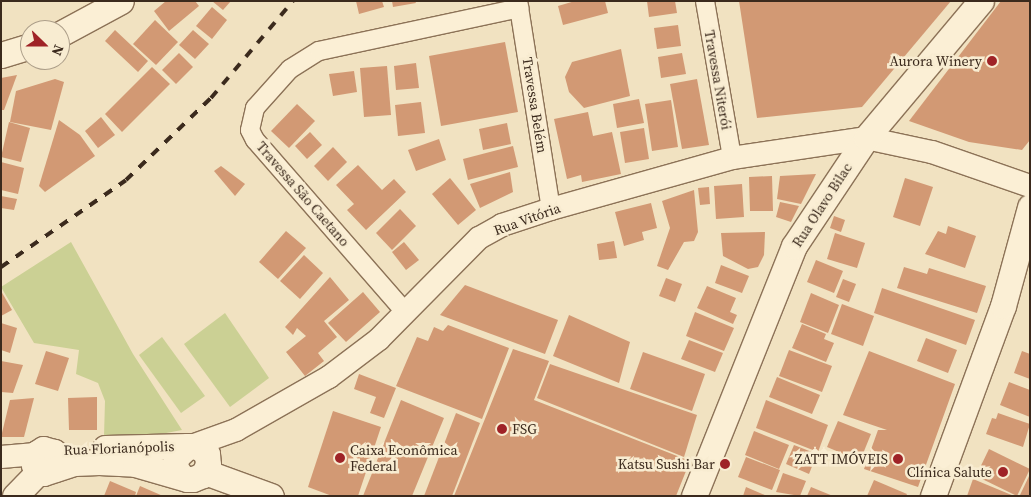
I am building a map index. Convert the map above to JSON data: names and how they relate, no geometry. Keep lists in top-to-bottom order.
{
  "streets": {
    "main road": ["Rua Olavo Bilac", "Rua Florianópolis"],
    "street": [
      "Travessa Niterói",
      "Travessa Belém",
      "Travessa São Caetano",
      "Rua Vitória"
    ]
  },
  "crossings": [
    ["Travessa Niterói", "Rua Vitória"],
    ["Travessa Belém", "Travessa São Caetano"],
    ["Travessa Belém", "Rua Vitória"],
    ["Travessa São Caetano", "Rua Vitória"],
    ["Rua Olavo Bilac", "Rua Vitória"],
    ["Rua Vitória", "Rua Florianópolis"]
  ],
  "places": [
    "Aurora Winery",
    "FSG",
    "Caixa Econômica Federal",
    "ZATT IMÓVEIS",
    "Katsu Sushi Bar",
    "Clínica Salute"
  ],
  "north": "right"
}
